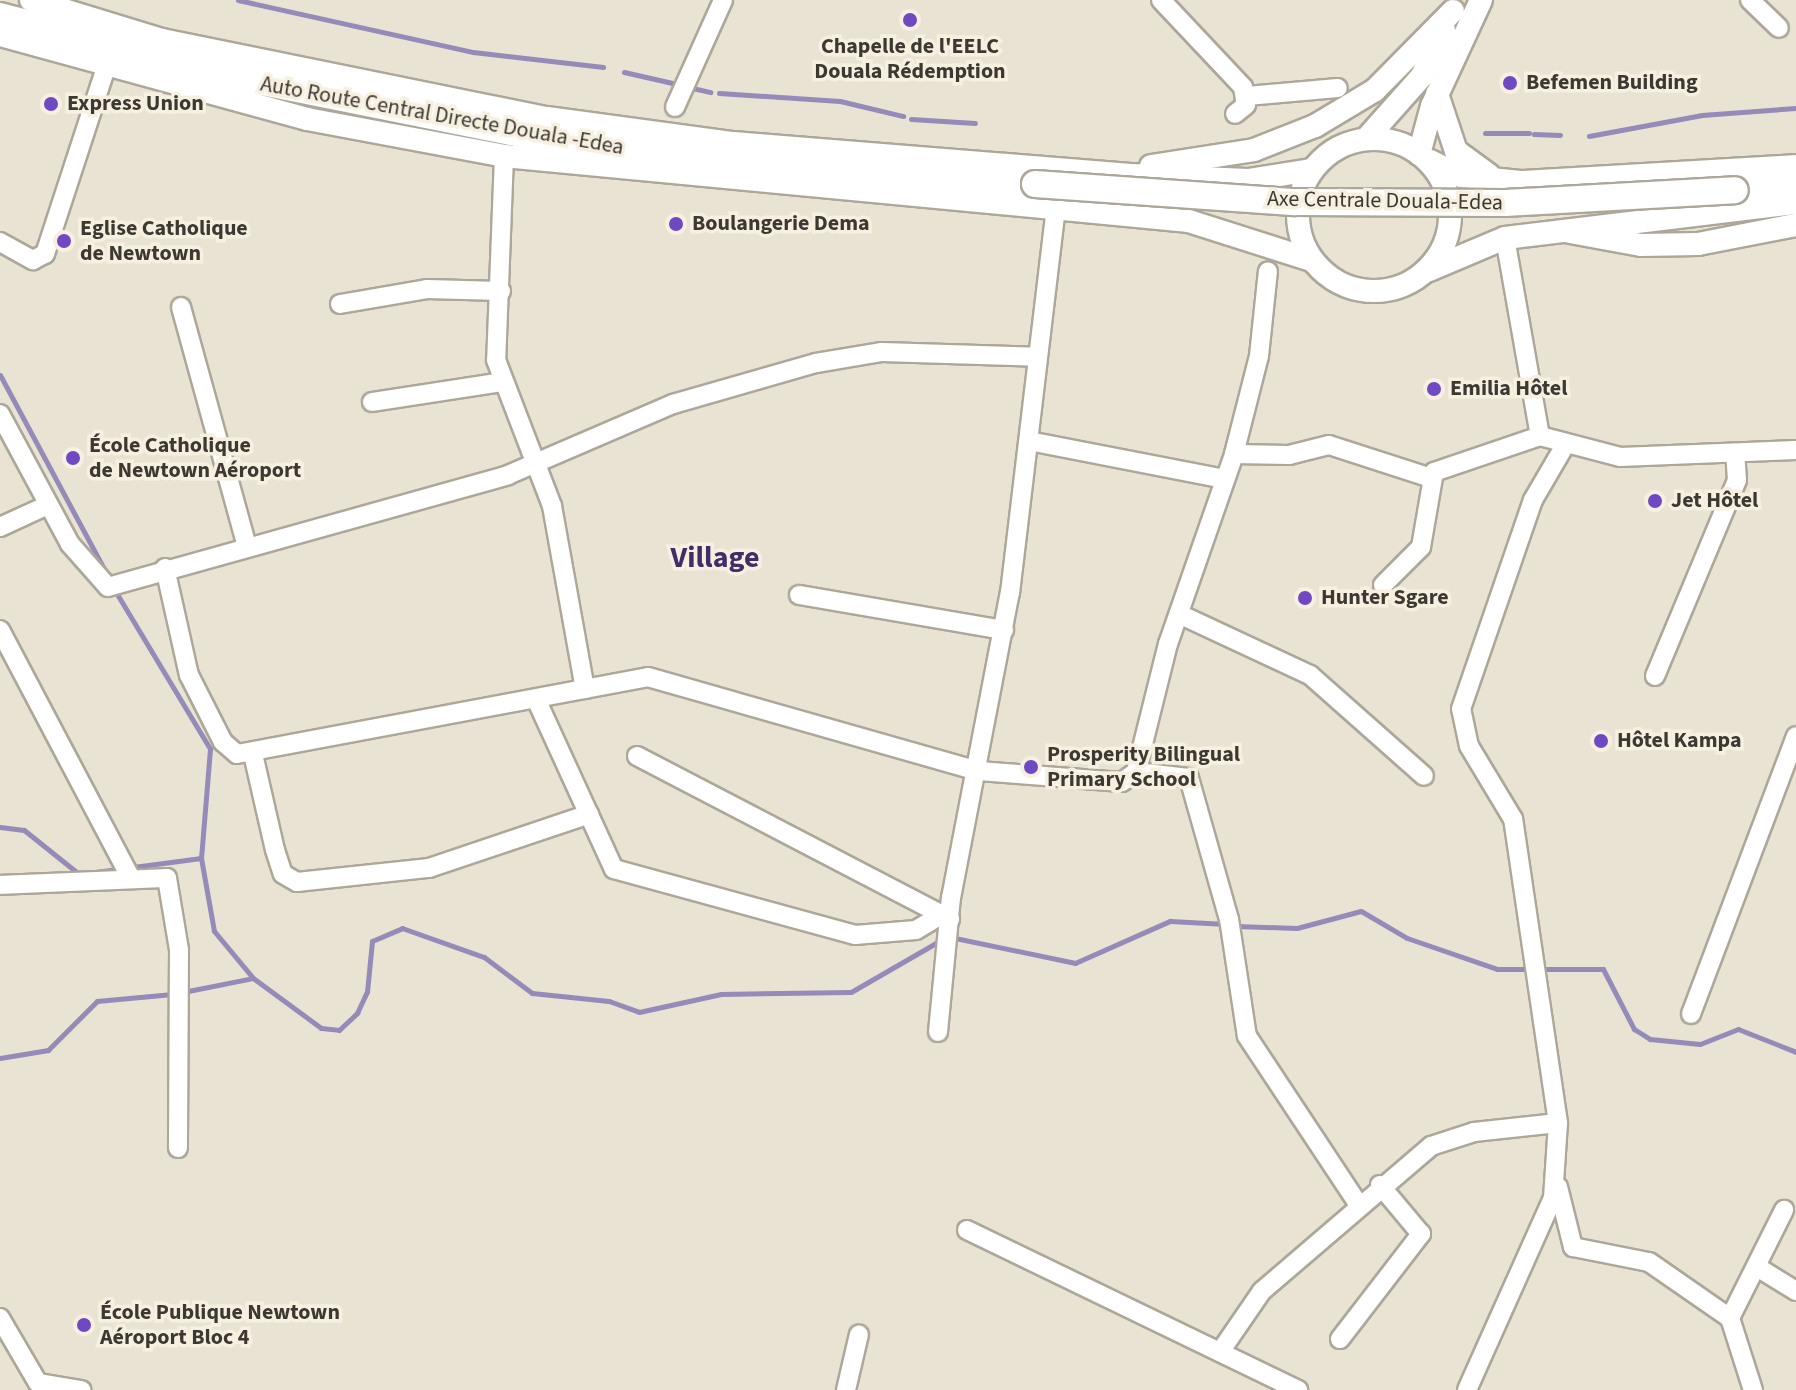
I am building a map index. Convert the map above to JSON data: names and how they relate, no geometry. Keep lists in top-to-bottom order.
{
  "streets": {
    "highway": ["Auto Route Central Directe Douala -Edea", "Axe Centrale Douala-Edea"]
  },
  "crossings": [
    ["Auto Route Central Directe Douala -Edea", "Axe Centrale Douala-Edea"]
  ],
  "districts": ["Village"],
  "places": [
    "Chapelle de l'EELC Douala Rédemption",
    "Befemen Building",
    "Express Union",
    "Boulangerie Dema",
    "Eglise Catholique de Newtown",
    "Emilia Hôtel",
    "École Catholique de Newtown Aéroport",
    "Jet Hôtel",
    "Hunter Sgare",
    "Hôtel Kampa",
    "Prosperity Bilingual Primary School",
    "École Publique Newtown Aéroport Bloc 4"
  ]
}
